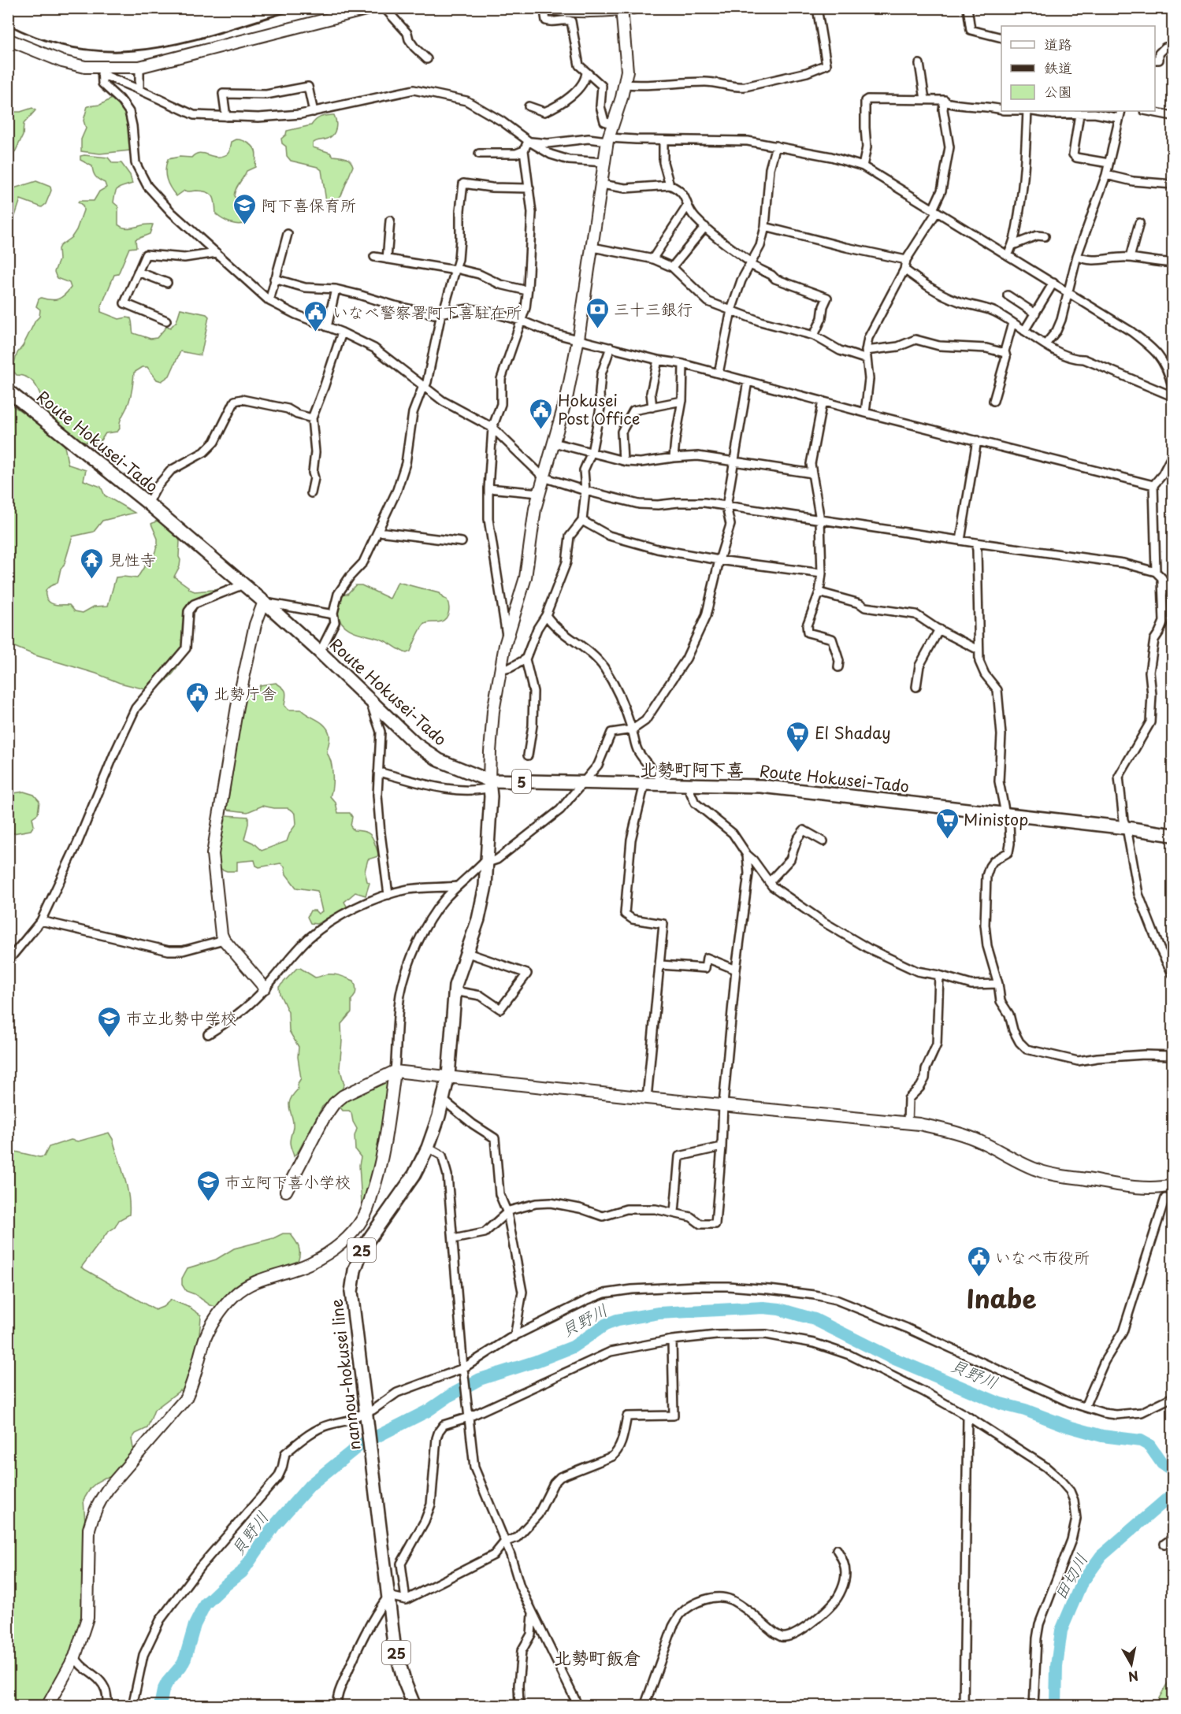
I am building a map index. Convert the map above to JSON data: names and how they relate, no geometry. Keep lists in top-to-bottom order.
{
  "streets": {
    "main road": [
      "Route Hokusei-Tado",
      "5",
      "25",
      "nannou-hokusei line"
    ]
  },
  "crossings": [
    ["Route Hokusei-Tado", "nannou-hokusei line"]
  ],
  "districts": ["北勢町阿下喜", "Inabe", "北勢町飯倉"],
  "water": ["貝野川", "田切川"],
  "places": {
    "school or university": ["阿下喜保育所", "市立北勢中学校", "市立阿下喜小学校"],
    "bank": ["三十三銀行"],
    "public building": [
      "いなべ警察署阿下喜駐在所",
      "Hokusei Post Office",
      "北勢庁舎",
      "いなべ市役所"
    ],
    "temple": ["見性寺"],
    "supermarket": ["El Shaday", "Ministop"]
  },
  "legend": ["道路", "鉄道", "公園"],
  "north": "bottom"
}
